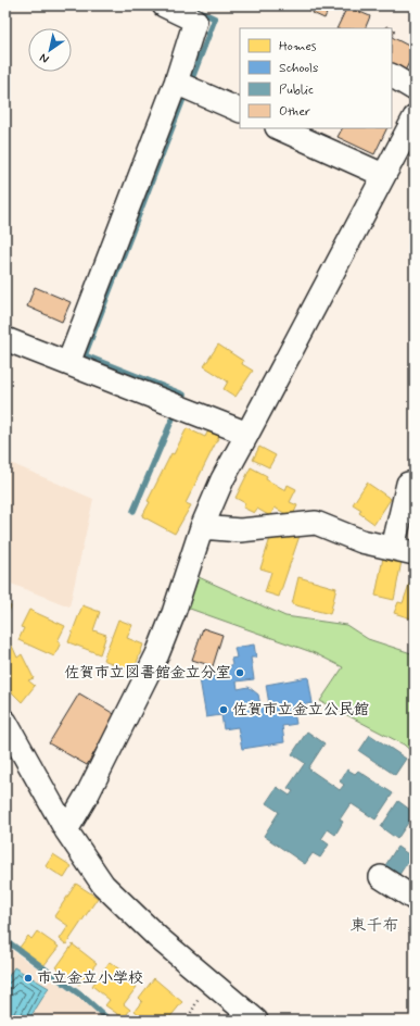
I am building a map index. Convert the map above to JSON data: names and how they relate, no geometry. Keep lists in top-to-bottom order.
{
  "districts": ["東千布"],
  "places": ["佐賀市立図書館金立分室", "佐賀市立金立公民館", "市立金立小学校"],
  "legend": [
    "Homes",
    "Schools",
    "Public",
    "Other"
  ],
  "north": "bottom left"
}
